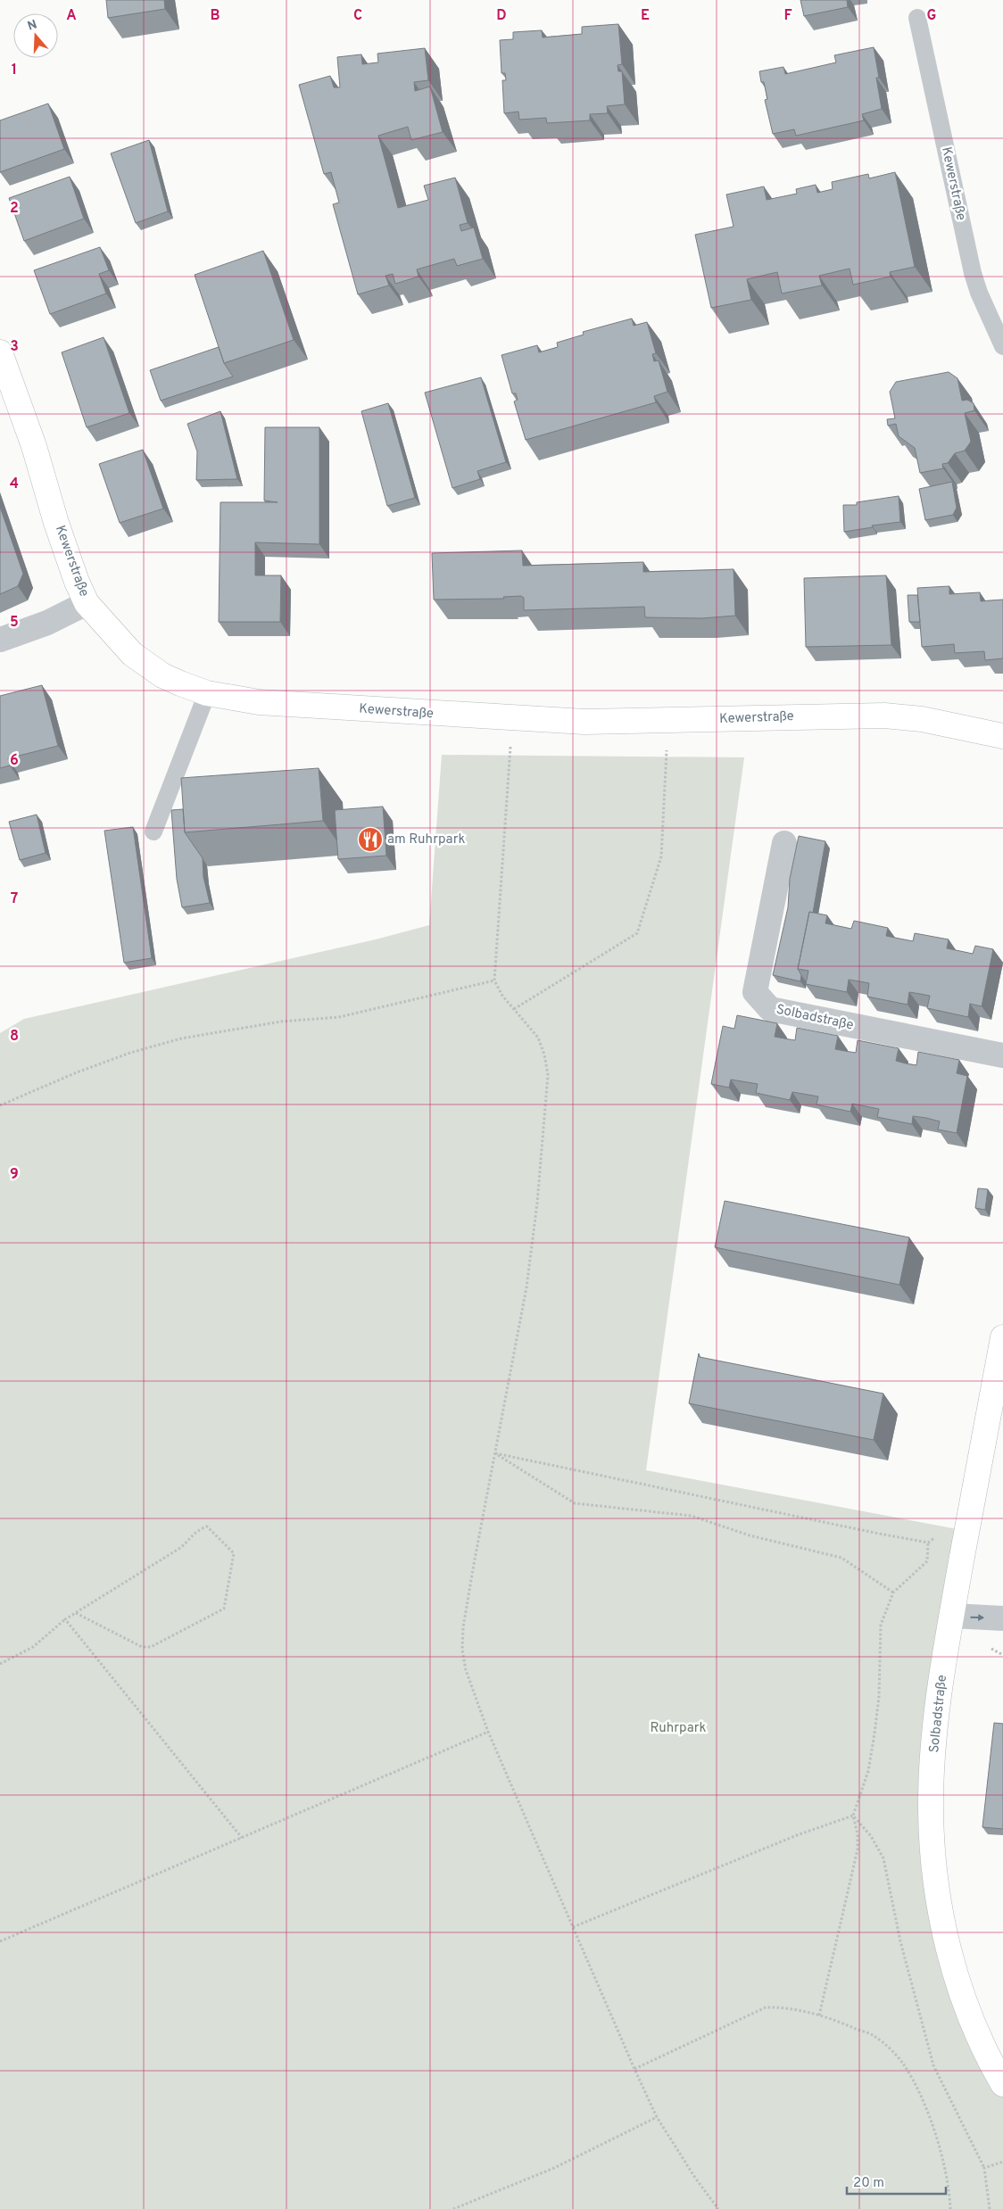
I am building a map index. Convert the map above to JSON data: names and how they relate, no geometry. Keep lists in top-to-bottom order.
{
  "streets": {
    "street": ["Kewerstraße", "Solbadstraße"]
  },
  "parks": ["Ruhrpark"],
  "places": {
    "restaurant": ["am Ruhrpark"]
  },
  "scale_bar": "20 m",
  "north": "top",
  "grid": {
    "columns": [
      "A",
      "B",
      "C",
      "D",
      "E",
      "F",
      "G"
    ],
    "rows": [
      "1",
      "2",
      "3",
      "4",
      "5",
      "6",
      "7",
      "8",
      "9"
    ]
  }
}
